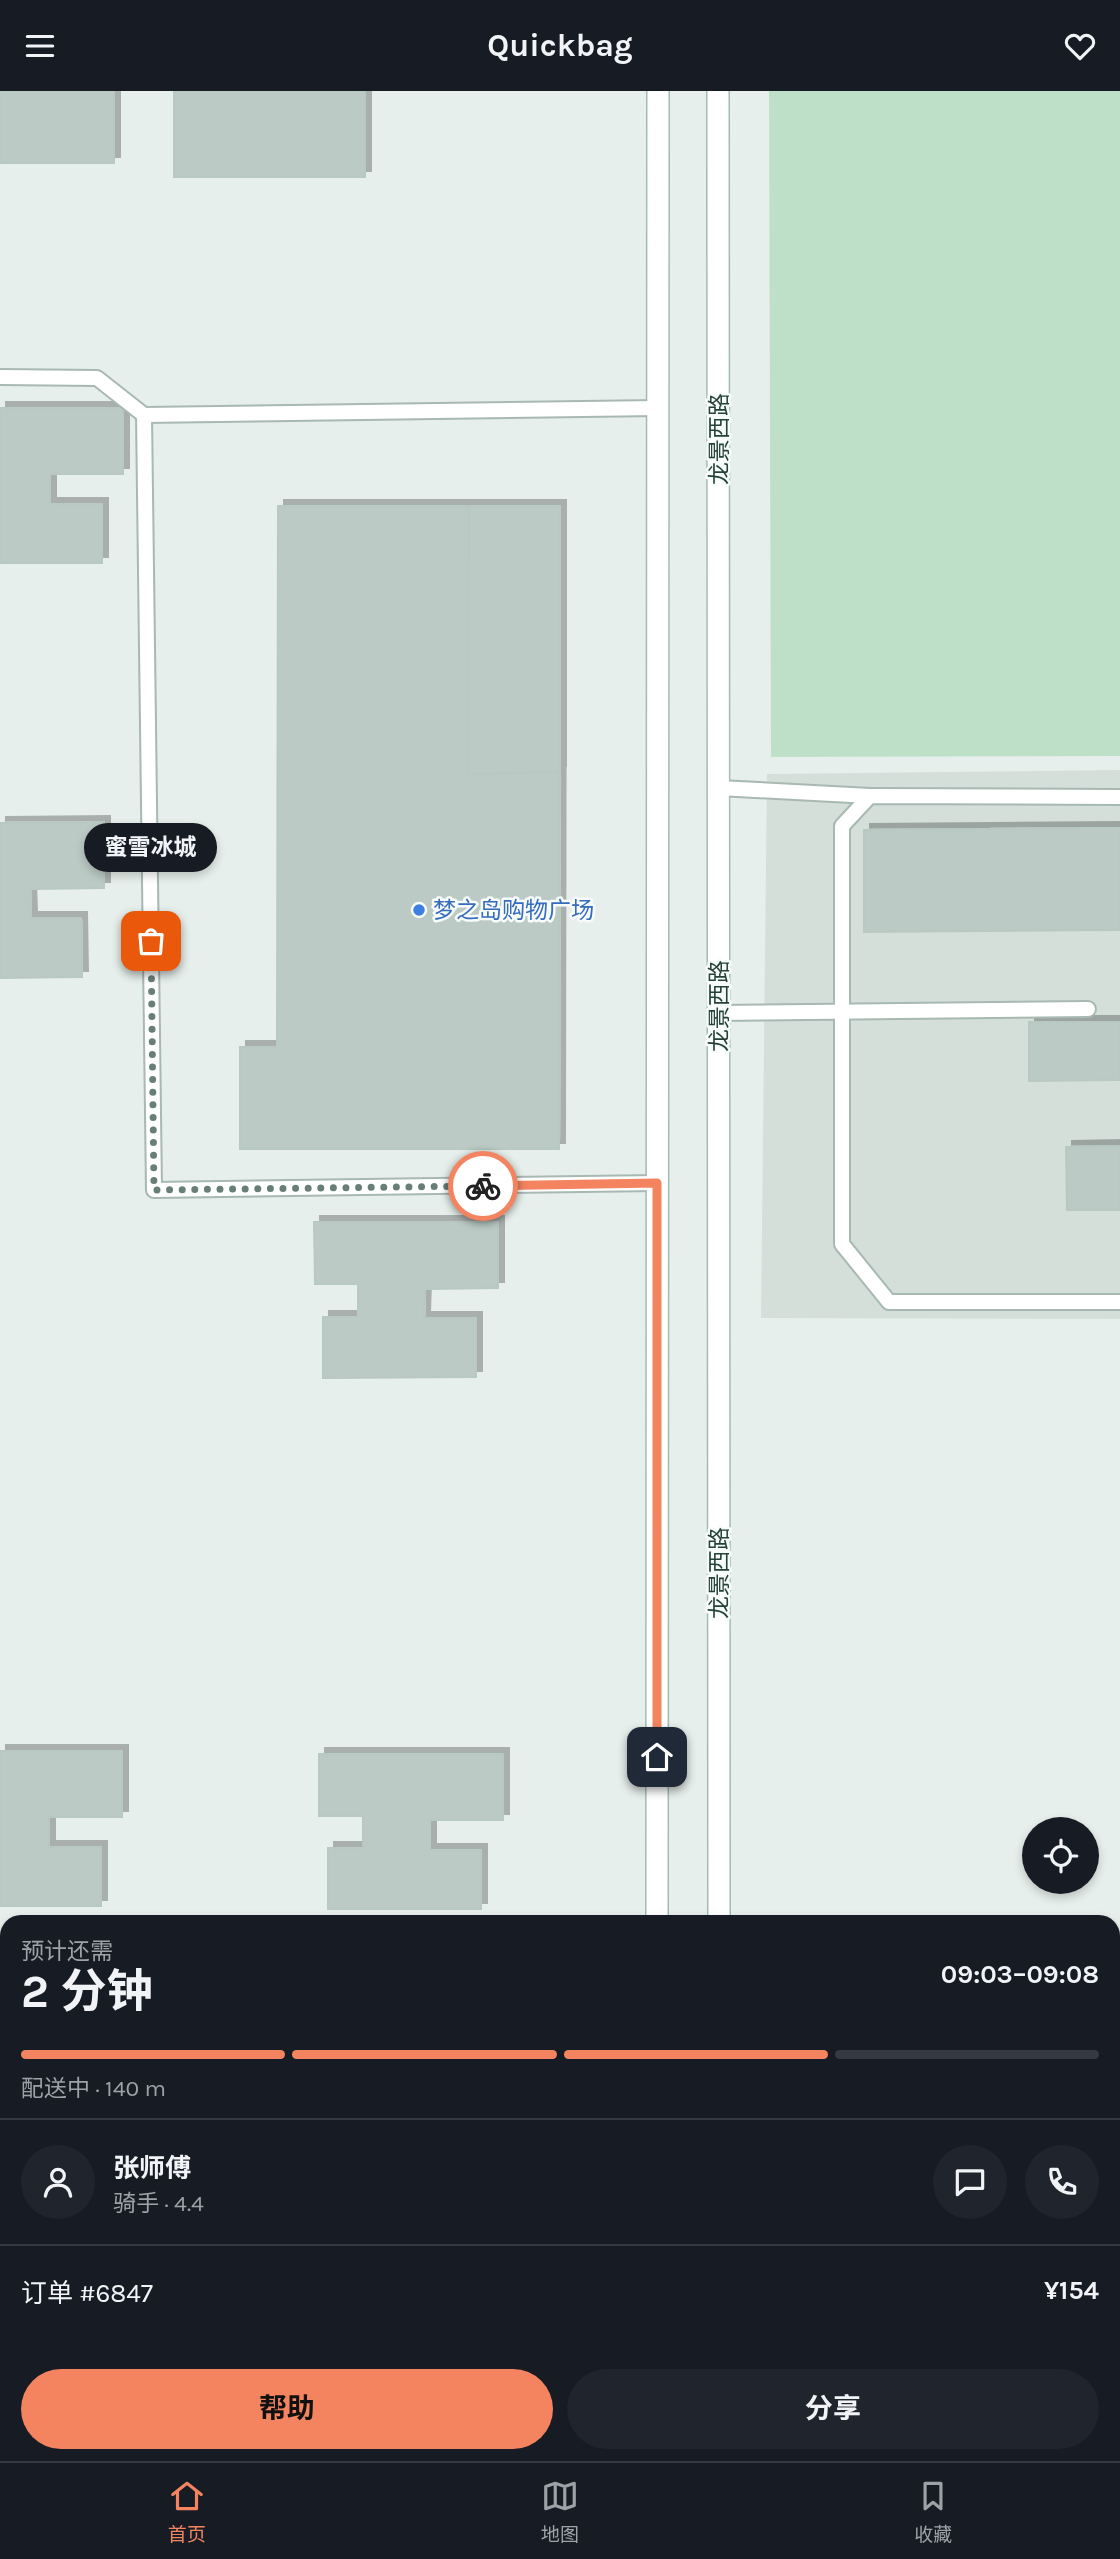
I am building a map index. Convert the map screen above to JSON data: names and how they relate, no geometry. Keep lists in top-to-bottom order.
{
  "streets": {
    "main road": ["龙景西路"]
  },
  "places": ["梦之岛购物广场", "蜜雪冰城"],
  "page": {
    "header": "Quickbag",
    "bubble": "蜜雪冰城",
    "heading": ["2 分钟", "预计还需", "09:03–09:08"],
    "panel": [
      "张师傅",
      "骑手 · 4.4",
      "订单 #6847",
      "¥154"
    ],
    "bar": "配送中 · 140 m",
    "buttons": ["帮助", "分享"],
    "tabs": ["首页", "地图", "收藏"]
  }
}
